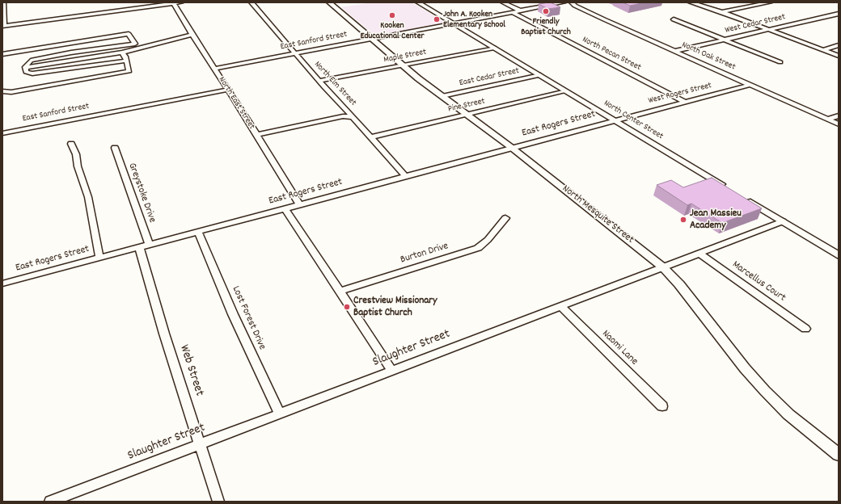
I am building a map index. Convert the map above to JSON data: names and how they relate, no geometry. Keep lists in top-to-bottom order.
{
  "streets": {
    "main road": ["North Center Street", "North Mesquite Street"],
    "street": [
      "West Cedar Street",
      "East Sanford Street",
      "North Pecan Street",
      "Maple Street",
      "North Oak Street",
      "East Cedar Street",
      "North Elm Street",
      "West Rogers Street",
      "North East Street",
      "Pine Street",
      "East Rogers Street",
      "Greystoke Drive",
      "Burton Drive",
      "Marcellus Court",
      "Lost Forest Drive",
      "Naomi Lane",
      "Slaughter Street",
      "Web Street"
    ]
  },
  "crossings": [
    ["West Cedar Street", "North Oak Street"],
    ["East Sanford Street", "North Pecan Street"],
    ["East Sanford Street", "North Elm Street"],
    ["East Sanford Street", "North East Street"],
    ["East Sanford Street", "North Center Street"],
    ["East Sanford Street", "North Mesquite Street"],
    ["North Pecan Street", "West Rogers Street"],
    ["Maple Street", "North Elm Street"],
    ["Maple Street", "North Center Street"],
    ["Maple Street", "North Mesquite Street"],
    ["North Oak Street", "West Rogers Street"],
    ["East Cedar Street", "North Center Street"],
    ["East Cedar Street", "North Mesquite Street"],
    ["North Elm Street", "Pine Street"],
    ["North Elm Street", "East Rogers Street"],
    ["West Rogers Street", "North Center Street"],
    ["West Rogers Street", "East Rogers Street"],
    ["North East Street", "East Rogers Street"],
    ["Pine Street", "North Center Street"],
    ["Pine Street", "North Mesquite Street"],
    ["North Center Street", "East Rogers Street"],
    ["East Rogers Street", "Greystoke Drive"],
    ["East Rogers Street", "North Mesquite Street"],
    ["East Rogers Street", "Lost Forest Drive"],
    ["East Rogers Street", "Web Street"],
    ["North Mesquite Street", "Slaughter Street"],
    ["Marcellus Court", "Slaughter Street"],
    ["Lost Forest Drive", "Slaughter Street"],
    ["Naomi Lane", "Slaughter Street"],
    ["Slaughter Street", "Web Street"]
  ],
  "places": [
    "Friendly Baptist Church",
    "Kooken Educational Center",
    "John A. Kooken Elementary School",
    "Jean Massieu Academy",
    "Crestview Missionary Baptist Church"
  ]
}
